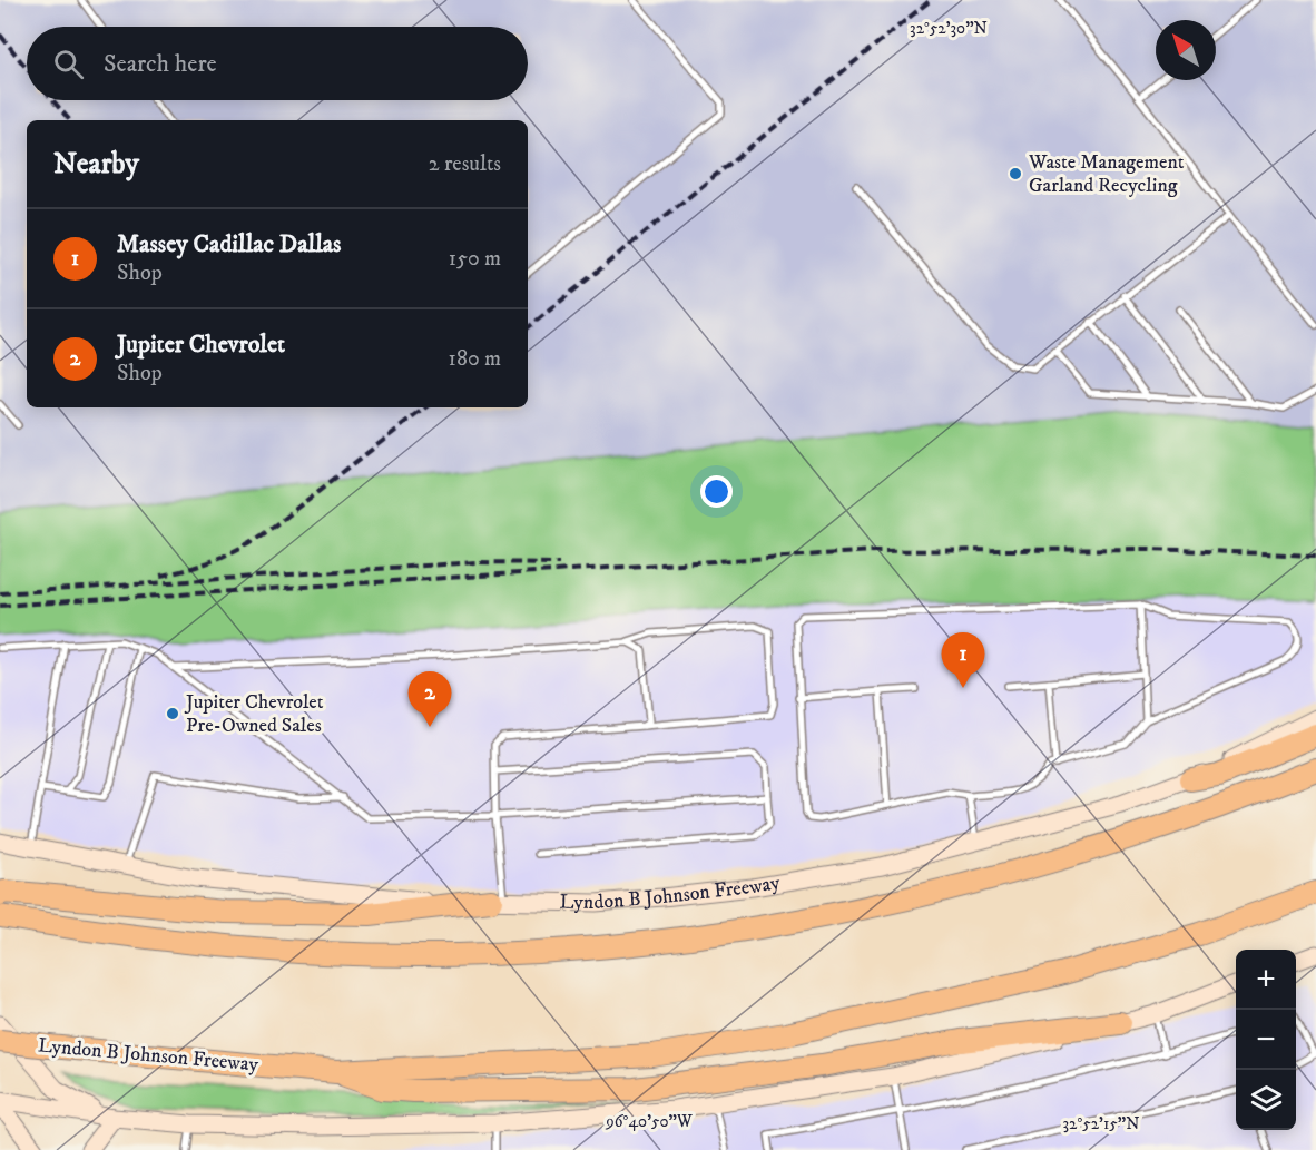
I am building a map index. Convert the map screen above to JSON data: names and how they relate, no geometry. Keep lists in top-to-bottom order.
{
  "streets": {
    "highway": ["Lyndon B Johnson Freeway"]
  },
  "places": ["Waste Management Garland Recycling", "Jupiter Chevrolet Pre-Owned Sales"],
  "north": "top left",
  "page": {
    "search": "Search here",
    "heading": ["Nearby", "2 results"],
    "list": [
      {
        "mark": "1",
        "name": "Massey Cadillac Dallas",
        "note": "Shop",
        "value": "150 m"
      },
      {
        "mark": "2",
        "name": "Jupiter Chevrolet",
        "note": "Shop",
        "value": "180 m"
      }
    ],
    "pins": ["1", "2"],
    "map_buttons": ["+", "−"]
  },
  "coordinates": ["32°52'30\"N", "96°40'50\"W", "32°52'15\"N"]
}
